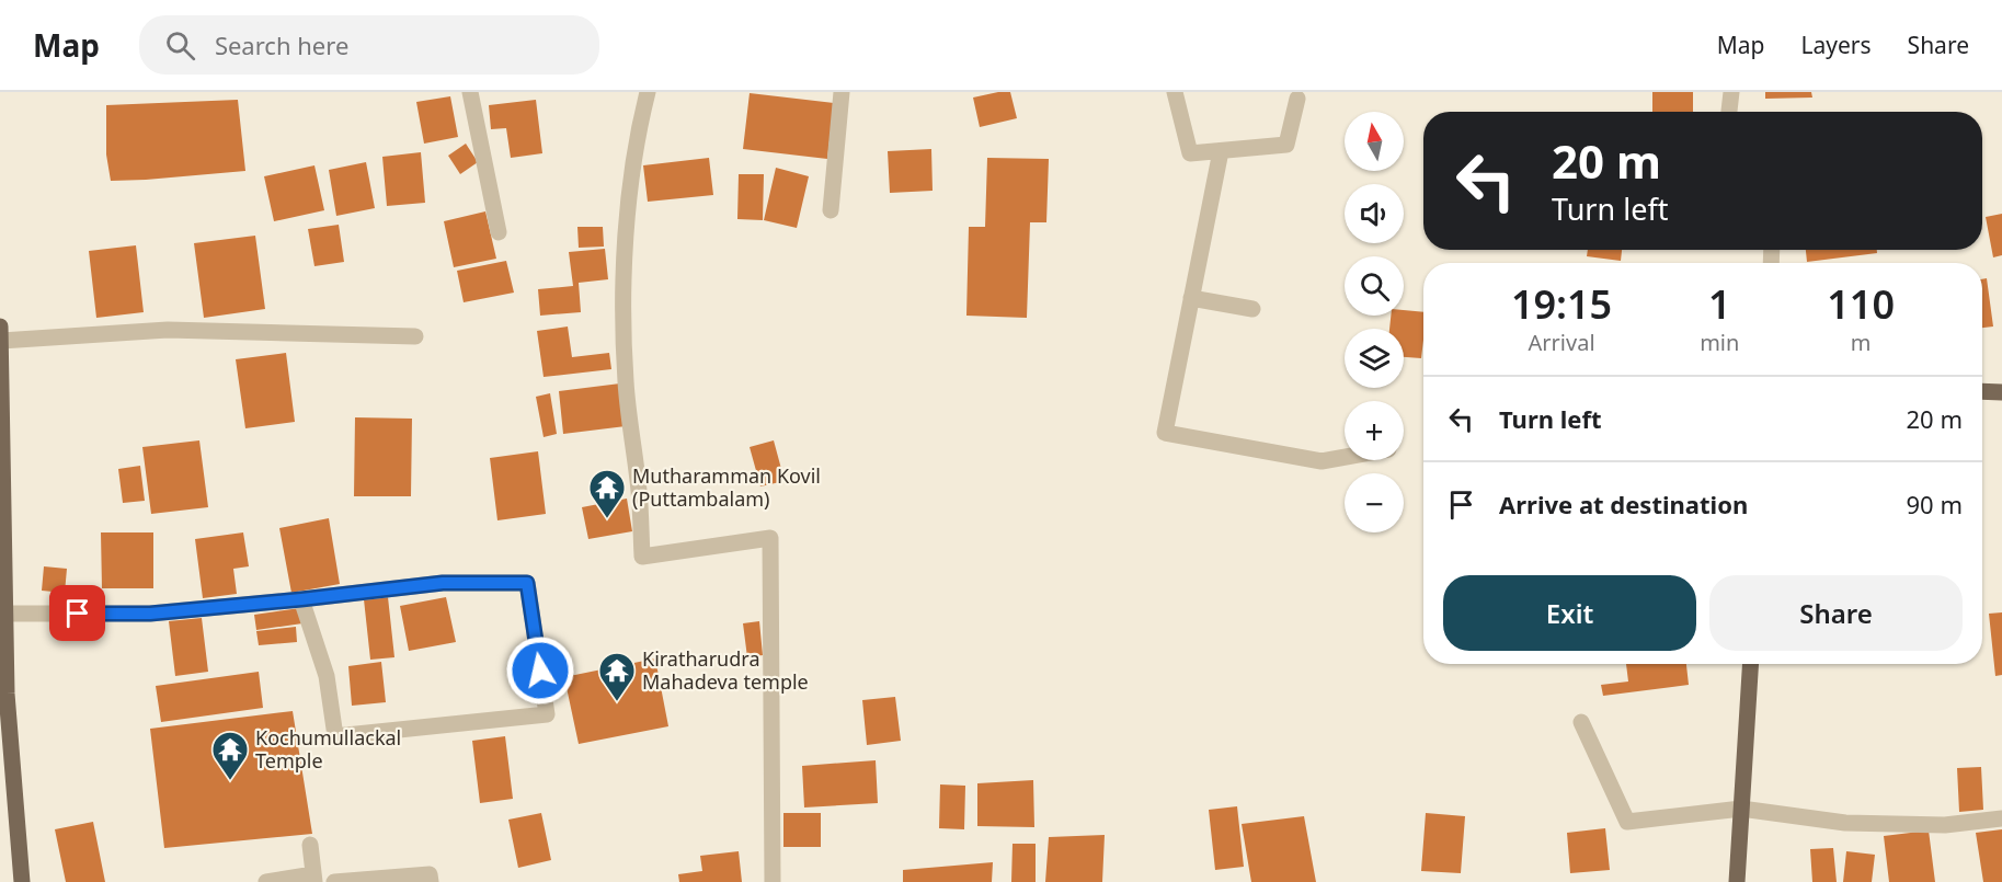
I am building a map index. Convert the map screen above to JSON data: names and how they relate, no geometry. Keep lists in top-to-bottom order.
{
  "places": {
    "temple": ["Mutharamman Kovil (Puttambalam)", "Kiratharudra Mahadeva temple", "Kochumullackal Temple"]
  },
  "north": "top",
  "page": {
    "header": "Map",
    "search": "Search here",
    "nav": ["Map", "Layers", "Share"],
    "map_buttons": ["+", "−"],
    "turn": ["20 m", "Turn left"],
    "eta": [
      "19:15",
      "Arrival",
      "1",
      "min",
      "110",
      "m"
    ],
    "list": [
      {
        "name": "Turn left",
        "value": "20 m"
      },
      {
        "name": "Arrive at destination",
        "value": "90 m"
      }
    ],
    "buttons": ["Exit", "Share"]
  }
}
